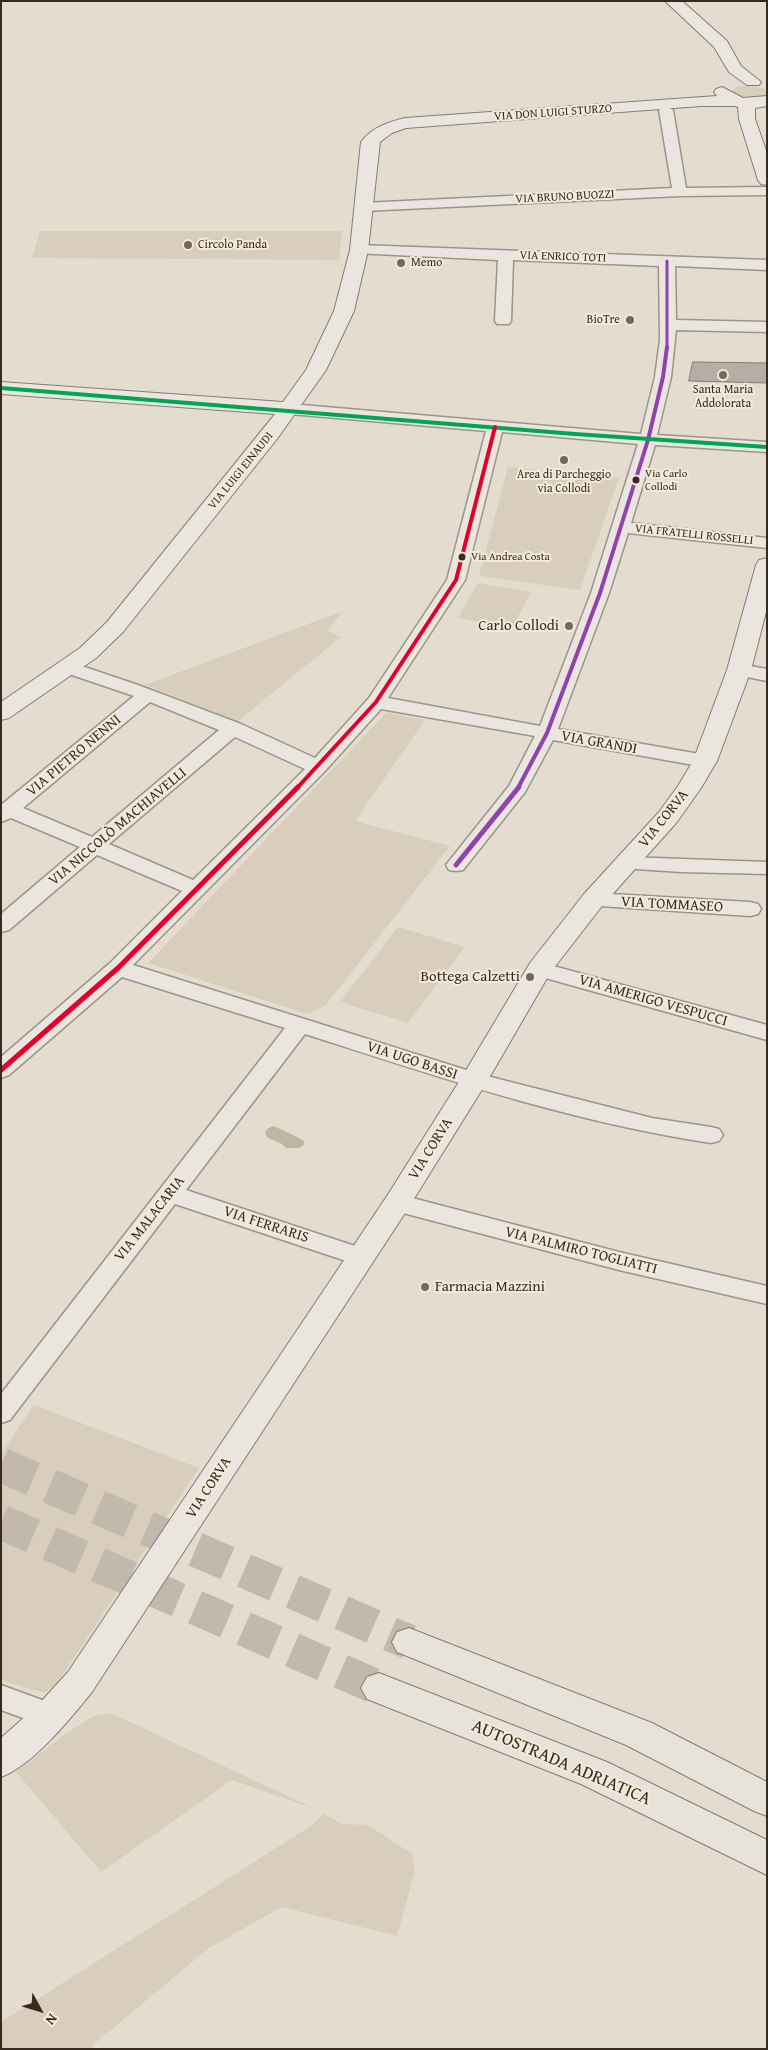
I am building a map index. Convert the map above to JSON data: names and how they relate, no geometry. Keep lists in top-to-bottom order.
{
  "streets": {
    "highway": ["AUTOSTRADA ADRIATICA"],
    "street": [
      "VIA DON LUIGI STURZO",
      "VIA BRUNO BUOZZI",
      "VIA ENRICO TOTI",
      "VIA LUIGI EINAUDI",
      "VIA FRATELLI ROSSELLI",
      "VIA GRANDI",
      "VIA PIETRO NENNI",
      "VIA CORVA",
      "VIA NICCOLÒ MACHIAVELLI",
      "VIA TOMMASEO",
      "VIA AMERIGO VESPUCCI",
      "VIA UGO BASSI",
      "VIA MALACARIA",
      "VIA FERRARIS",
      "VIA PALMIRO TOGLIATTI"
    ]
  },
  "crossings": [
    ["VIA DON LUIGI STURZO", "VIA LUIGI EINAUDI"],
    ["VIA BRUNO BUOZZI", "VIA LUIGI EINAUDI"],
    ["VIA ENRICO TOTI", "VIA LUIGI EINAUDI"],
    ["VIA GRANDI", "VIA CORVA"],
    ["VIA CORVA", "VIA TOMMASEO"],
    ["VIA CORVA", "VIA AMERIGO VESPUCCI"],
    ["VIA CORVA", "VIA UGO BASSI"],
    ["VIA CORVA", "VIA FERRARIS"],
    ["VIA CORVA", "VIA PALMIRO TOGLIATTI"],
    ["VIA UGO BASSI", "VIA MALACARIA"],
    ["VIA MALACARIA", "VIA FERRARIS"]
  ],
  "places": [
    "Circolo Panda",
    "Memo",
    "BioTre",
    "Santa Maria Addolorata",
    "Area di Parcheggio via Collodi",
    "Via Carlo Collodi",
    "Via Andrea Costa",
    "Carlo Collodi",
    "Bottega Calzetti",
    "Farmacia Mazzini"
  ],
  "north": "bottom right"
}
